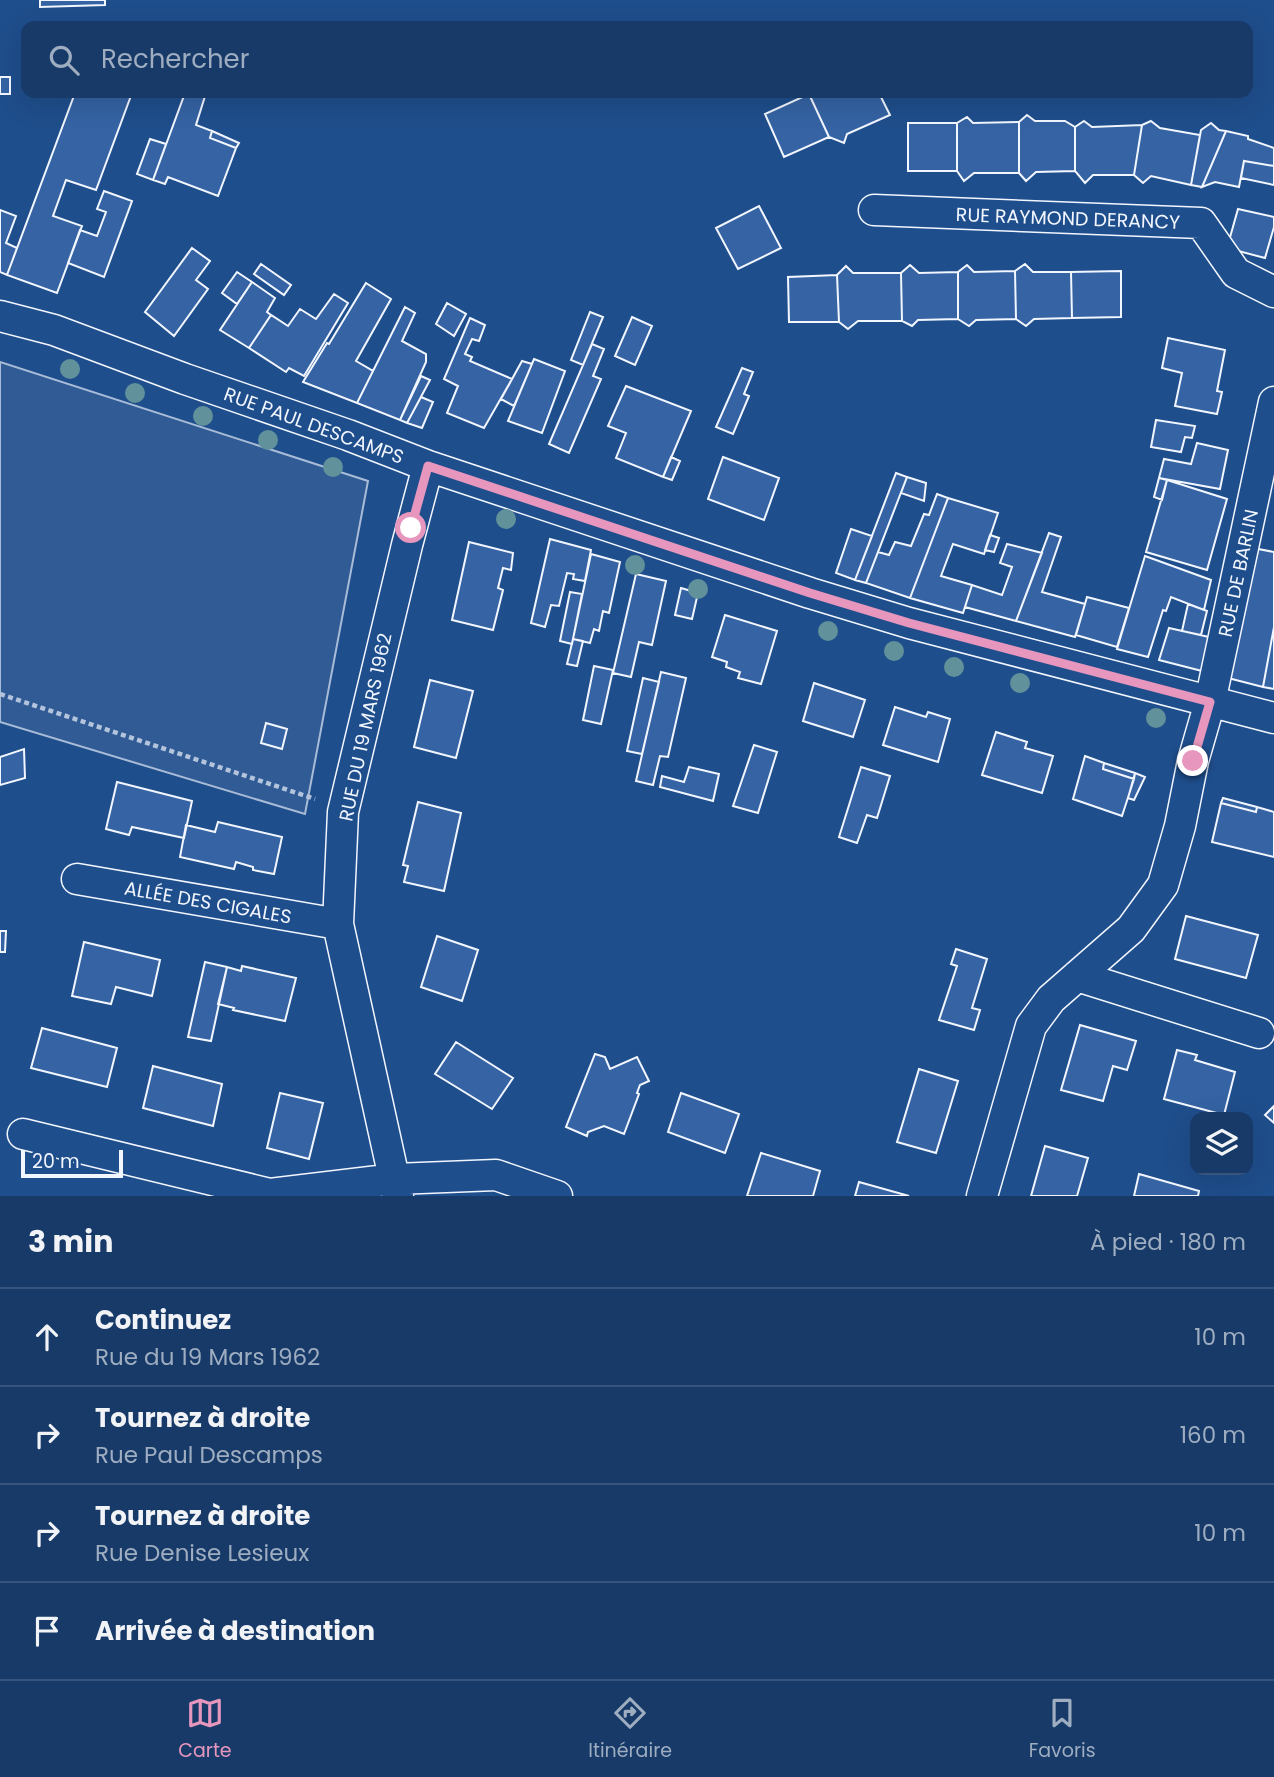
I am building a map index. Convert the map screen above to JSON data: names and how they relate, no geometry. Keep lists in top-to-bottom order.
{
  "streets": {
    "street": [
      "RUE RAYMOND DERANCY",
      "RUE PAUL DESCAMPS",
      "RUE DE BARLIN",
      "RUE DU 19 MARS 1962",
      "ALLÉE DES CIGALES"
    ]
  },
  "crossings": [
    ["RUE PAUL DESCAMPS", "RUE DE BARLIN"],
    ["RUE PAUL DESCAMPS", "RUE DU 19 MARS 1962"],
    ["RUE DU 19 MARS 1962", "ALLÉE DES CIGALES"]
  ],
  "scale_bar": "20 m",
  "page": {
    "search": "Rechercher",
    "scale": "20 m",
    "heading": ["3 min", "À pied · 180 m"],
    "list": [
      ["Continuez", "Rue du 19 Mars 1962", "10 m"],
      ["Tournez à droite", "Rue Paul Descamps", "160 m"],
      ["Tournez à droite", "Rue Denise Lesieux", "10 m"],
      "Arrivée à destination"
    ],
    "nav": ["Carte", "Itinéraire", "Favoris"]
  }
}
